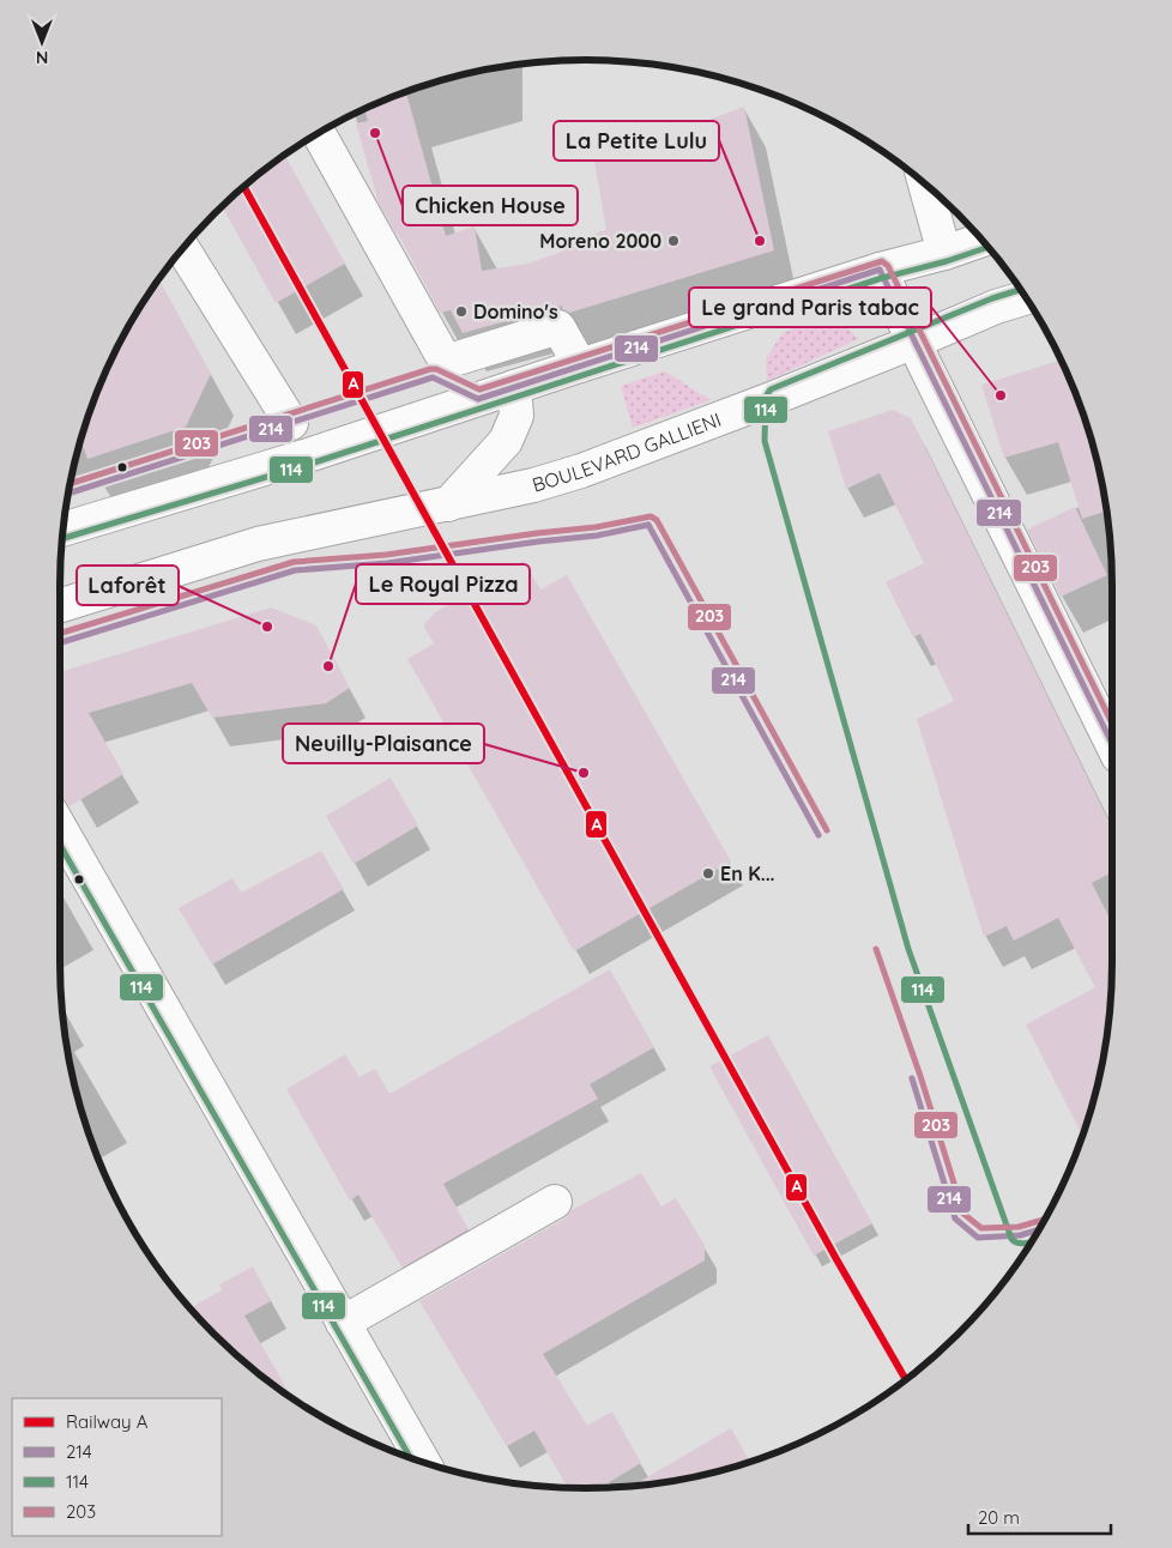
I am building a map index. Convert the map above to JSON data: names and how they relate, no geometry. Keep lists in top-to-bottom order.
{
  "streets": {
    "street": ["BOULEVARD GALLIENI"]
  },
  "places": [
    "Chicken House",
    "Moreno 2000",
    "La Petite Lulu",
    "Domino's",
    "Le grand Paris tabac",
    "Laforêt",
    "Le Royal Pizza",
    "Neuilly-Plaisance",
    "En K..."
  ],
  "lines": [
    "rail line A",
    "transit line 114",
    "transit line 203",
    "transit line 214"
  ],
  "legend": [
    "Railway A",
    "214",
    "114",
    "203"
  ],
  "scale_bar": "20 m",
  "north": "bottom"
}
